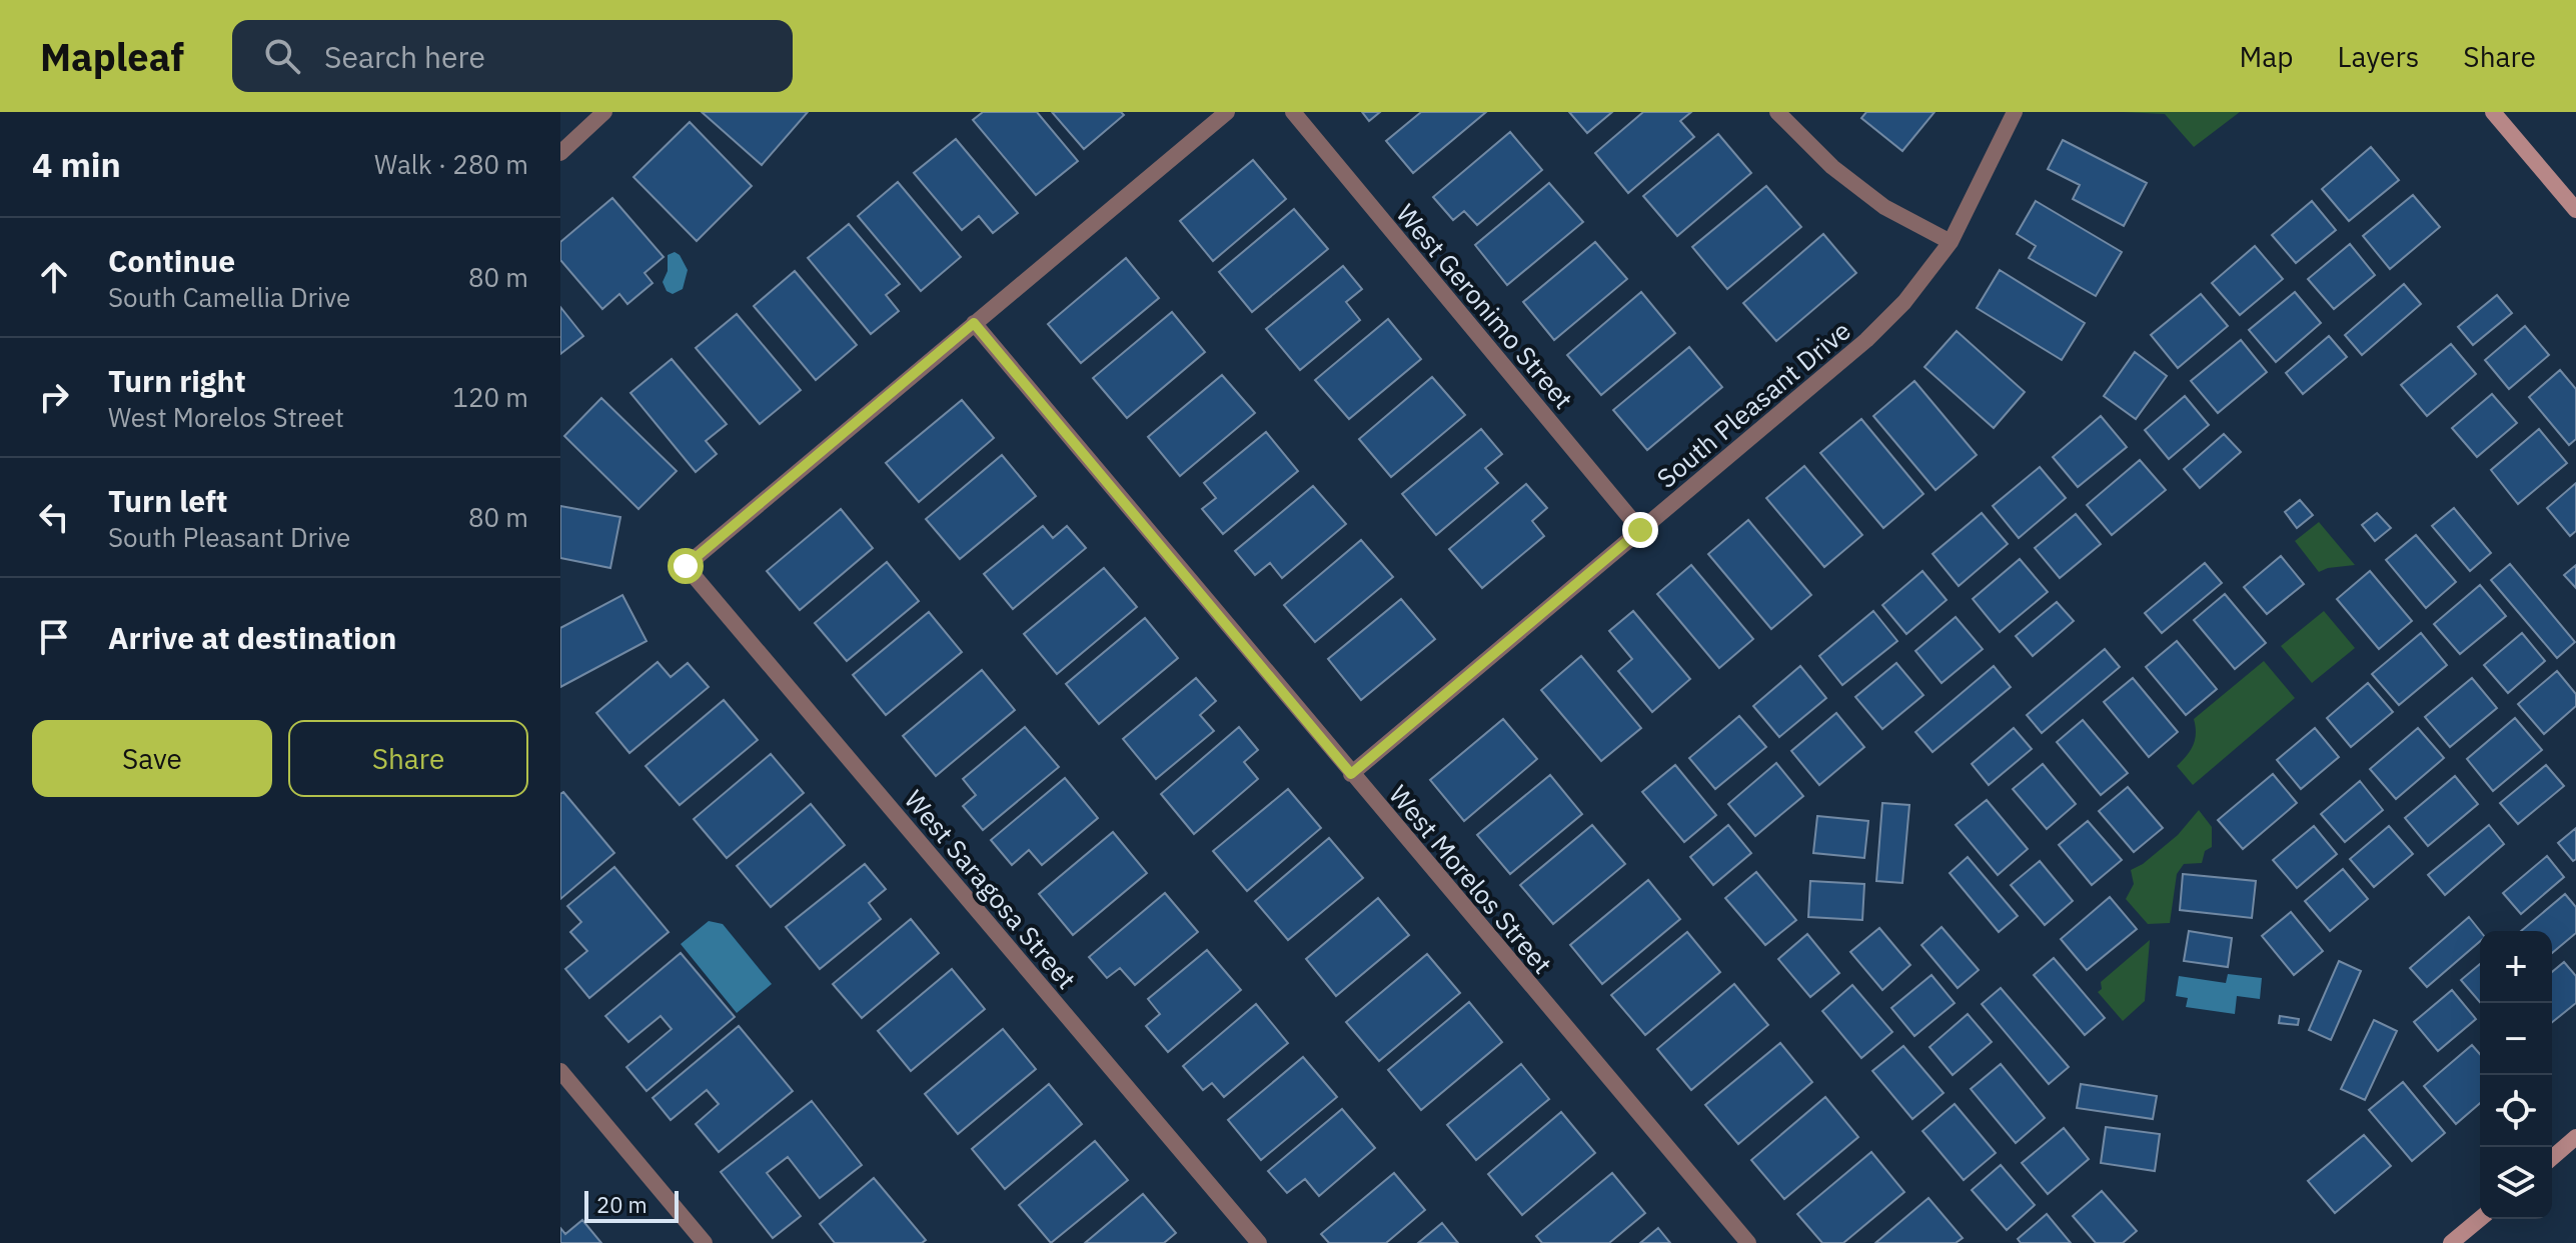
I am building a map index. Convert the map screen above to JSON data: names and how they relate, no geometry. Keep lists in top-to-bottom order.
{
  "streets": {
    "street": [
      "West Geronimo Street",
      "South Pleasant Drive",
      "West Morelos Street",
      "West Saragosa Street"
    ]
  },
  "crossings": [
    ["West Geronimo Street", "South Pleasant Drive"],
    ["South Pleasant Drive", "West Morelos Street"],
    ["West Morelos Street", "West Saragosa Street"]
  ],
  "scale_bar": "20 m",
  "page": {
    "header": "Mapleaf",
    "search": "Search here",
    "nav": ["Map", "Layers", "Share"],
    "heading": ["4 min", "Walk · 280 m"],
    "list": [
      ["Continue", "South Camellia Drive", "80 m"],
      ["Turn right", "West Morelos Street", "120 m"],
      ["Turn left", "South Pleasant Drive", "80 m"],
      "Arrive at destination"
    ],
    "buttons": ["Save", "Share"],
    "map_buttons": ["+", "−"],
    "scale": "20 m"
  }
}
